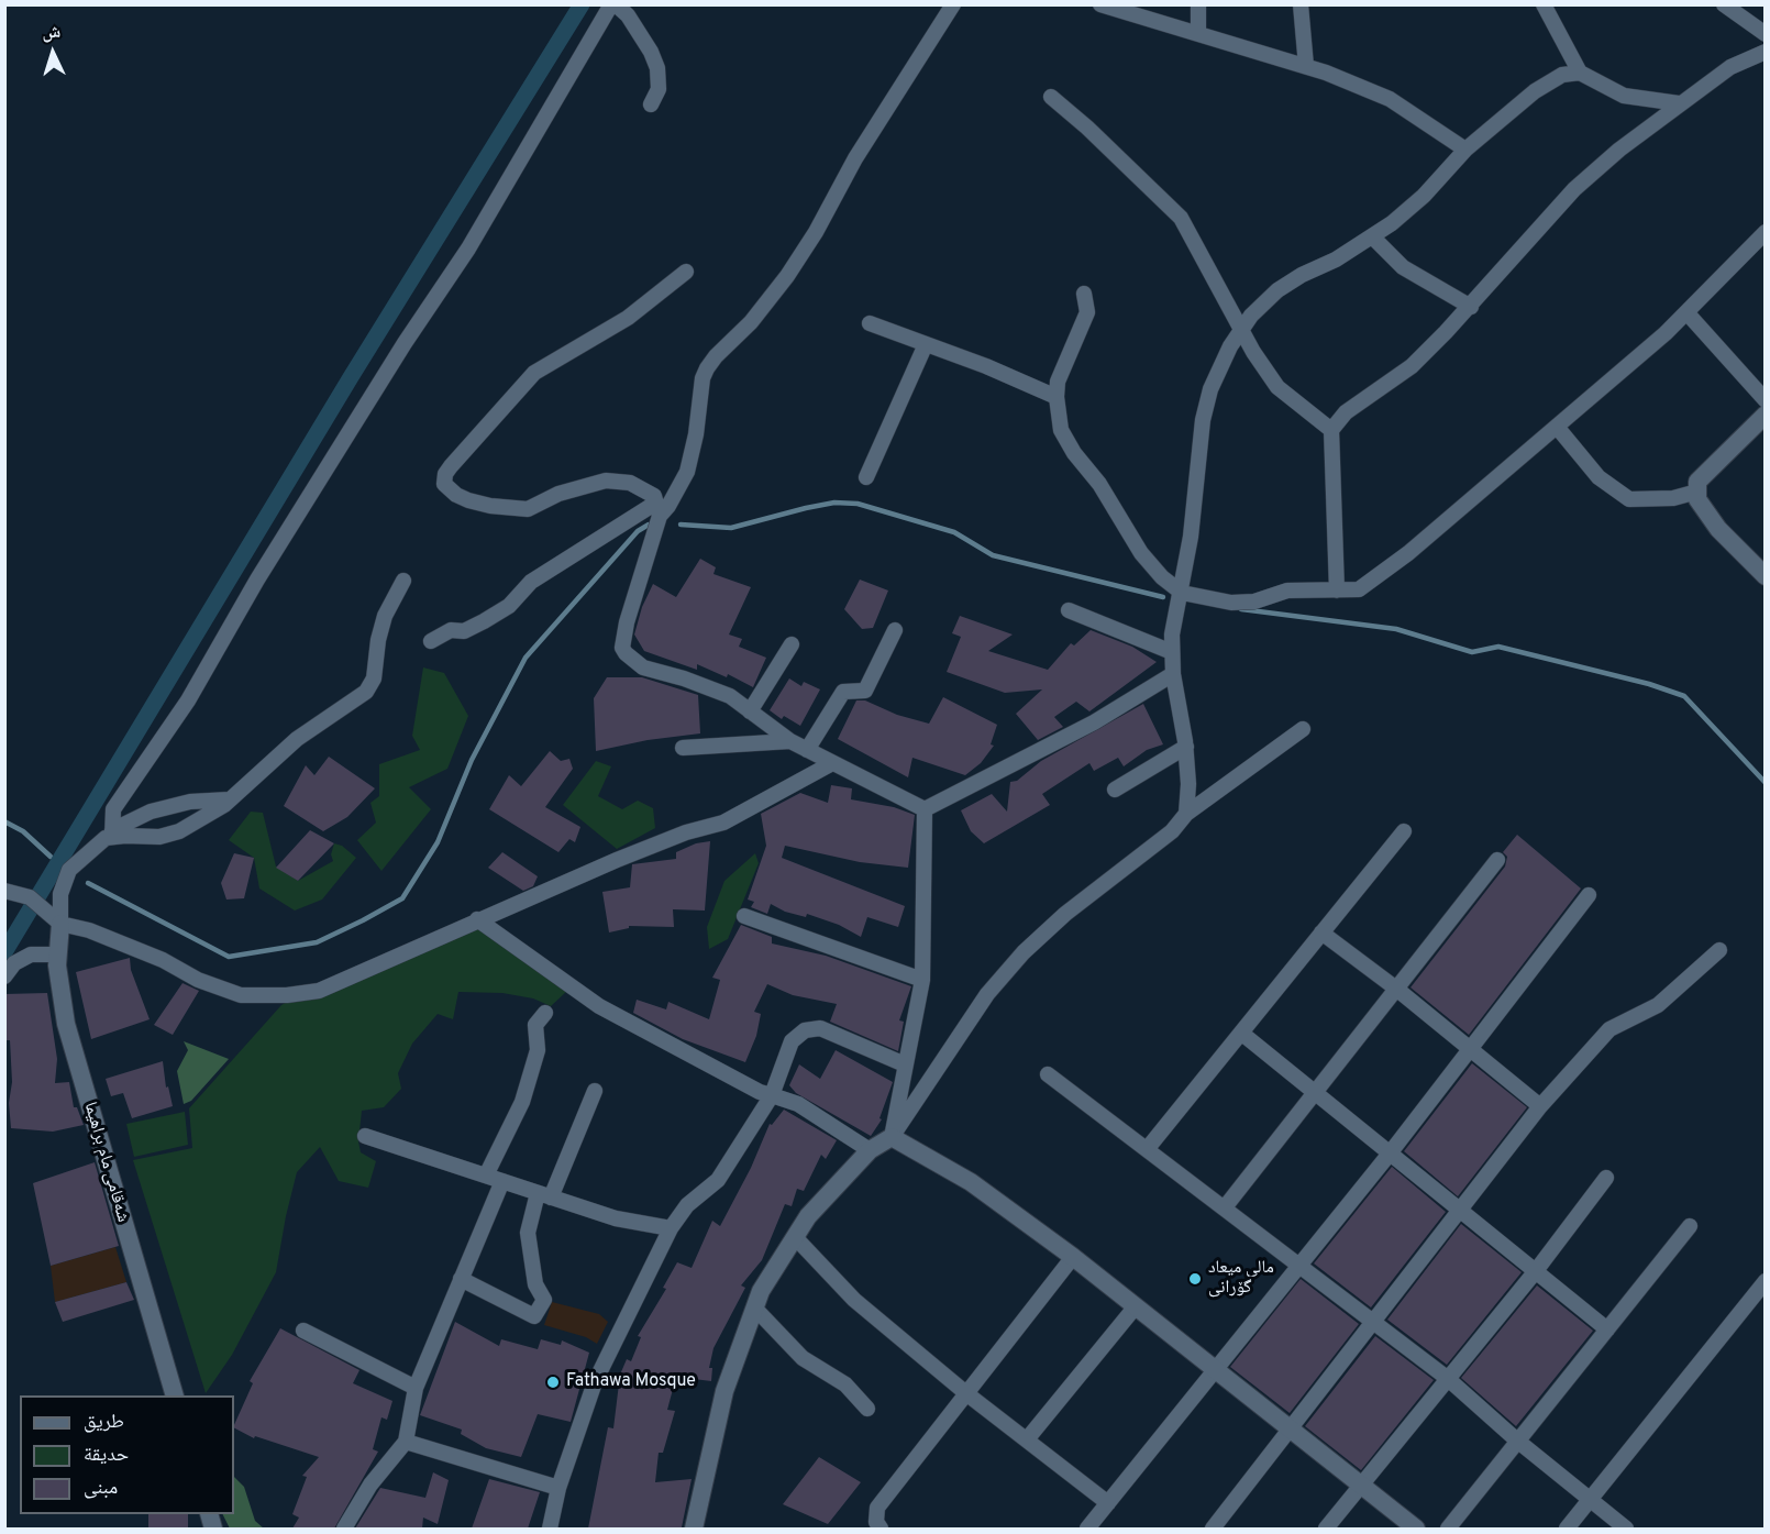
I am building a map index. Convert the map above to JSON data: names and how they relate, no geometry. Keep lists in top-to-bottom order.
{
  "streets": {
    "street": ["شەقامی مام براهیما"]
  },
  "places": ["مالی میعاد گۆرانی", "Fathawa Mosque"],
  "legend": ["طريق", "حديقة", "مبنى"],
  "north": "top"
}
